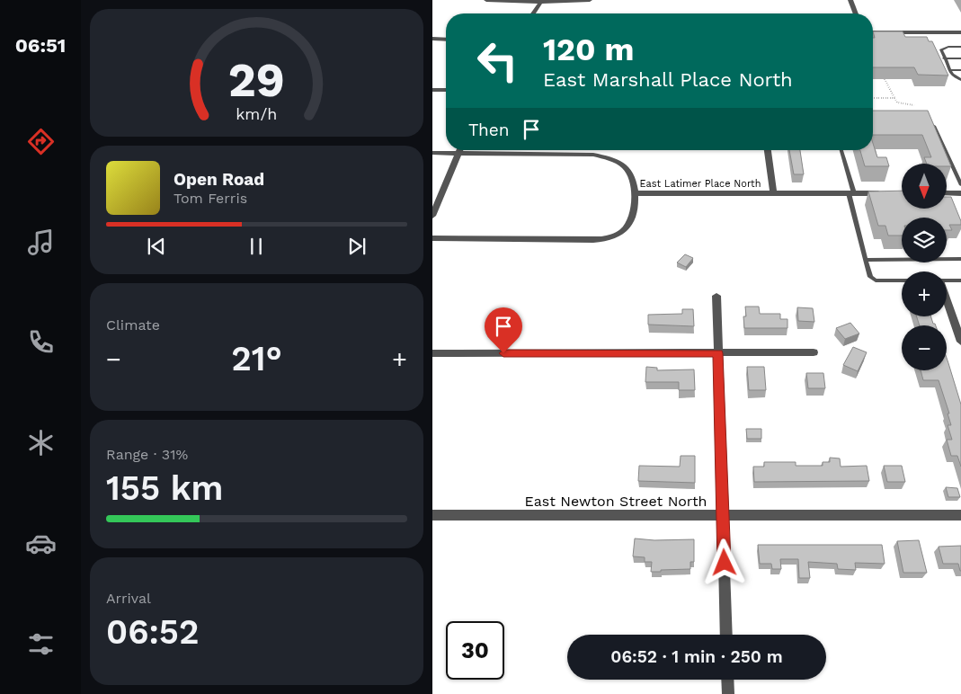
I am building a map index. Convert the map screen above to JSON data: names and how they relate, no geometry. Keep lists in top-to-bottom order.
{
  "streets": {
    "street": ["East Latimer Place North", "East Newton Street North"]
  },
  "north": "bottom",
  "page": {
    "tabs": "06:51",
    "turn": ["120 m", "East Marshall Place North"],
    "then": "Then",
    "song": ["Open Road", "Tom Ferris"],
    "map_buttons": ["+", "−"],
    "tile": [
      "Climate",
      ["Range · 31%", "155 km"],
      ["Arrival", "06:52"]
    ],
    "heat": ["−", "21°", "+"],
    "limit": "30",
    "trip": "06:52 · 1 min · 250 m",
    "gauge": ["29", "km/h"]
  }
}
